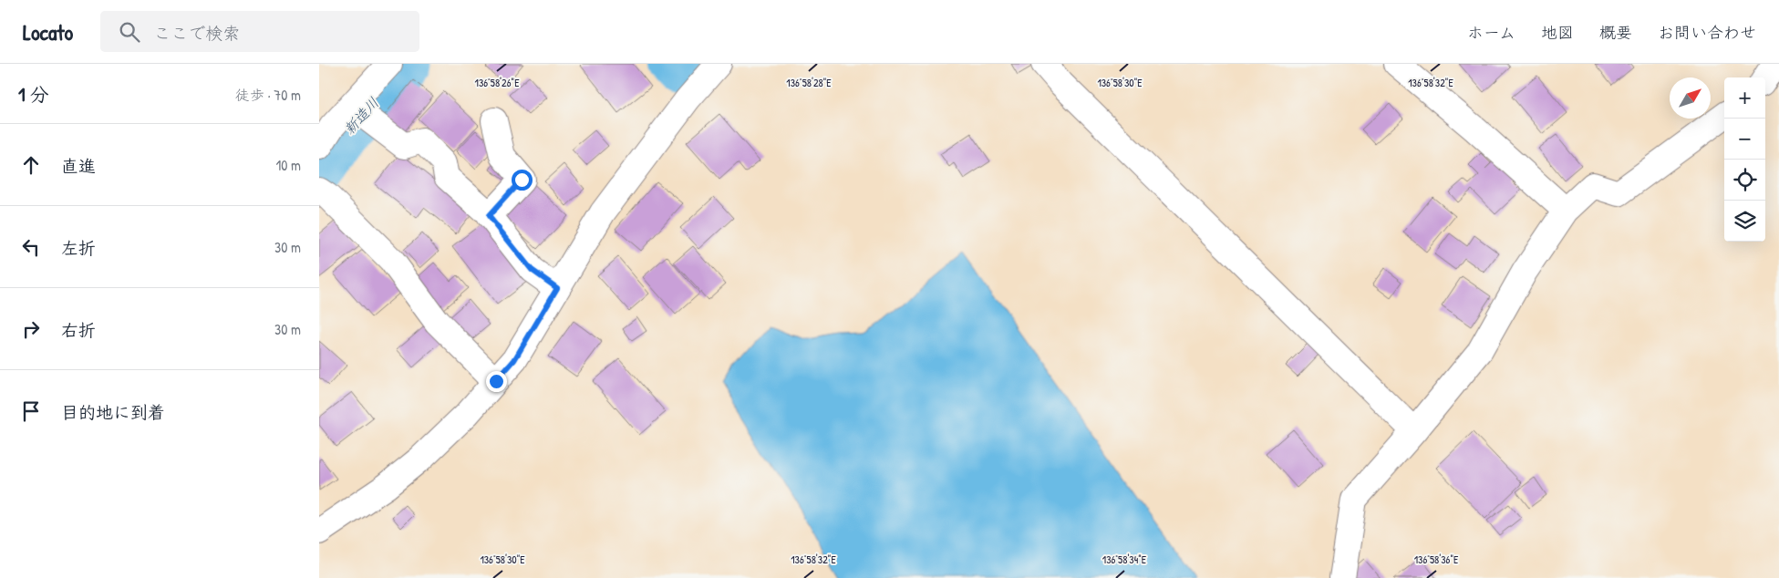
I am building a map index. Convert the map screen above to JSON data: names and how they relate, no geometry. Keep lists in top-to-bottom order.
{
  "water": ["新造川"],
  "north": "top right",
  "page": {
    "header": "Locato",
    "search": "ここで検索",
    "nav": [
      "ホーム",
      "地図",
      "概要",
      "お問い合わせ"
    ],
    "heading": ["1 分", "徒歩 · 70 m"],
    "map_buttons": ["+", "−"],
    "list": [
      ["直進", "10 m"],
      ["左折", "30 m"],
      ["右折", "30 m"],
      "目的地に到着"
    ]
  },
  "coordinates": [
    "136°58'26\"E",
    "136°58'28\"E",
    "136°58'30\"E",
    "136°58'32\"E",
    "136°58'34\"E",
    "136°58'36\"E"
  ]
}
